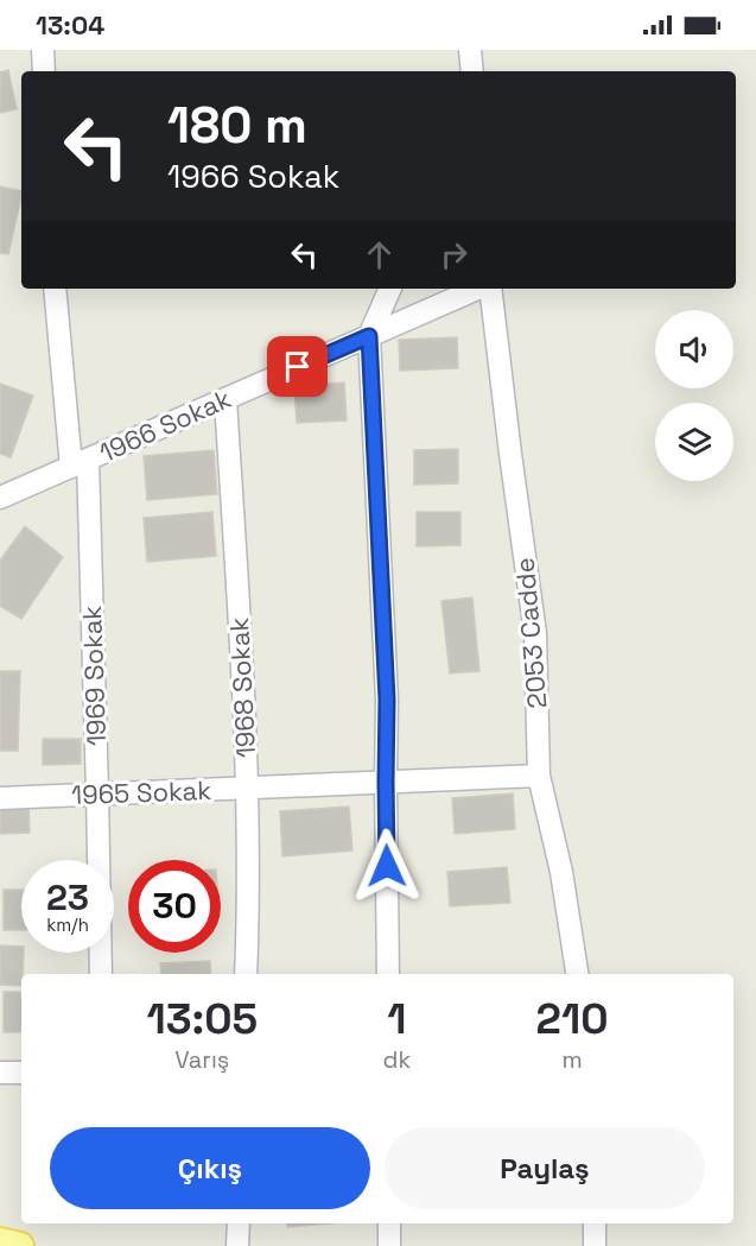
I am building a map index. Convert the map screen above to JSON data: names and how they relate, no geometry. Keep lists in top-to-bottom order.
{
  "streets": {
    "street": [
      "1966 Sokak",
      "2053 Cadde",
      "1969 Sokak",
      "1968 Sokak",
      "1965 Sokak"
    ]
  },
  "crossings": [
    ["1966 Sokak", "1969 Sokak"],
    ["1966 Sokak", "1968 Sokak"],
    ["2053 Cadde", "1965 Sokak"],
    ["1969 Sokak", "1965 Sokak"],
    ["1968 Sokak", "1965 Sokak"]
  ],
  "page": {
    "status": "13:04",
    "turn": ["180 m", "1966 Sokak"],
    "speed": "23 km/h",
    "limit": "30",
    "eta": [
      "13:05",
      "Varış",
      "1",
      "dk",
      "210",
      "m"
    ],
    "buttons": ["Çıkış", "Paylaş"]
  }
}
